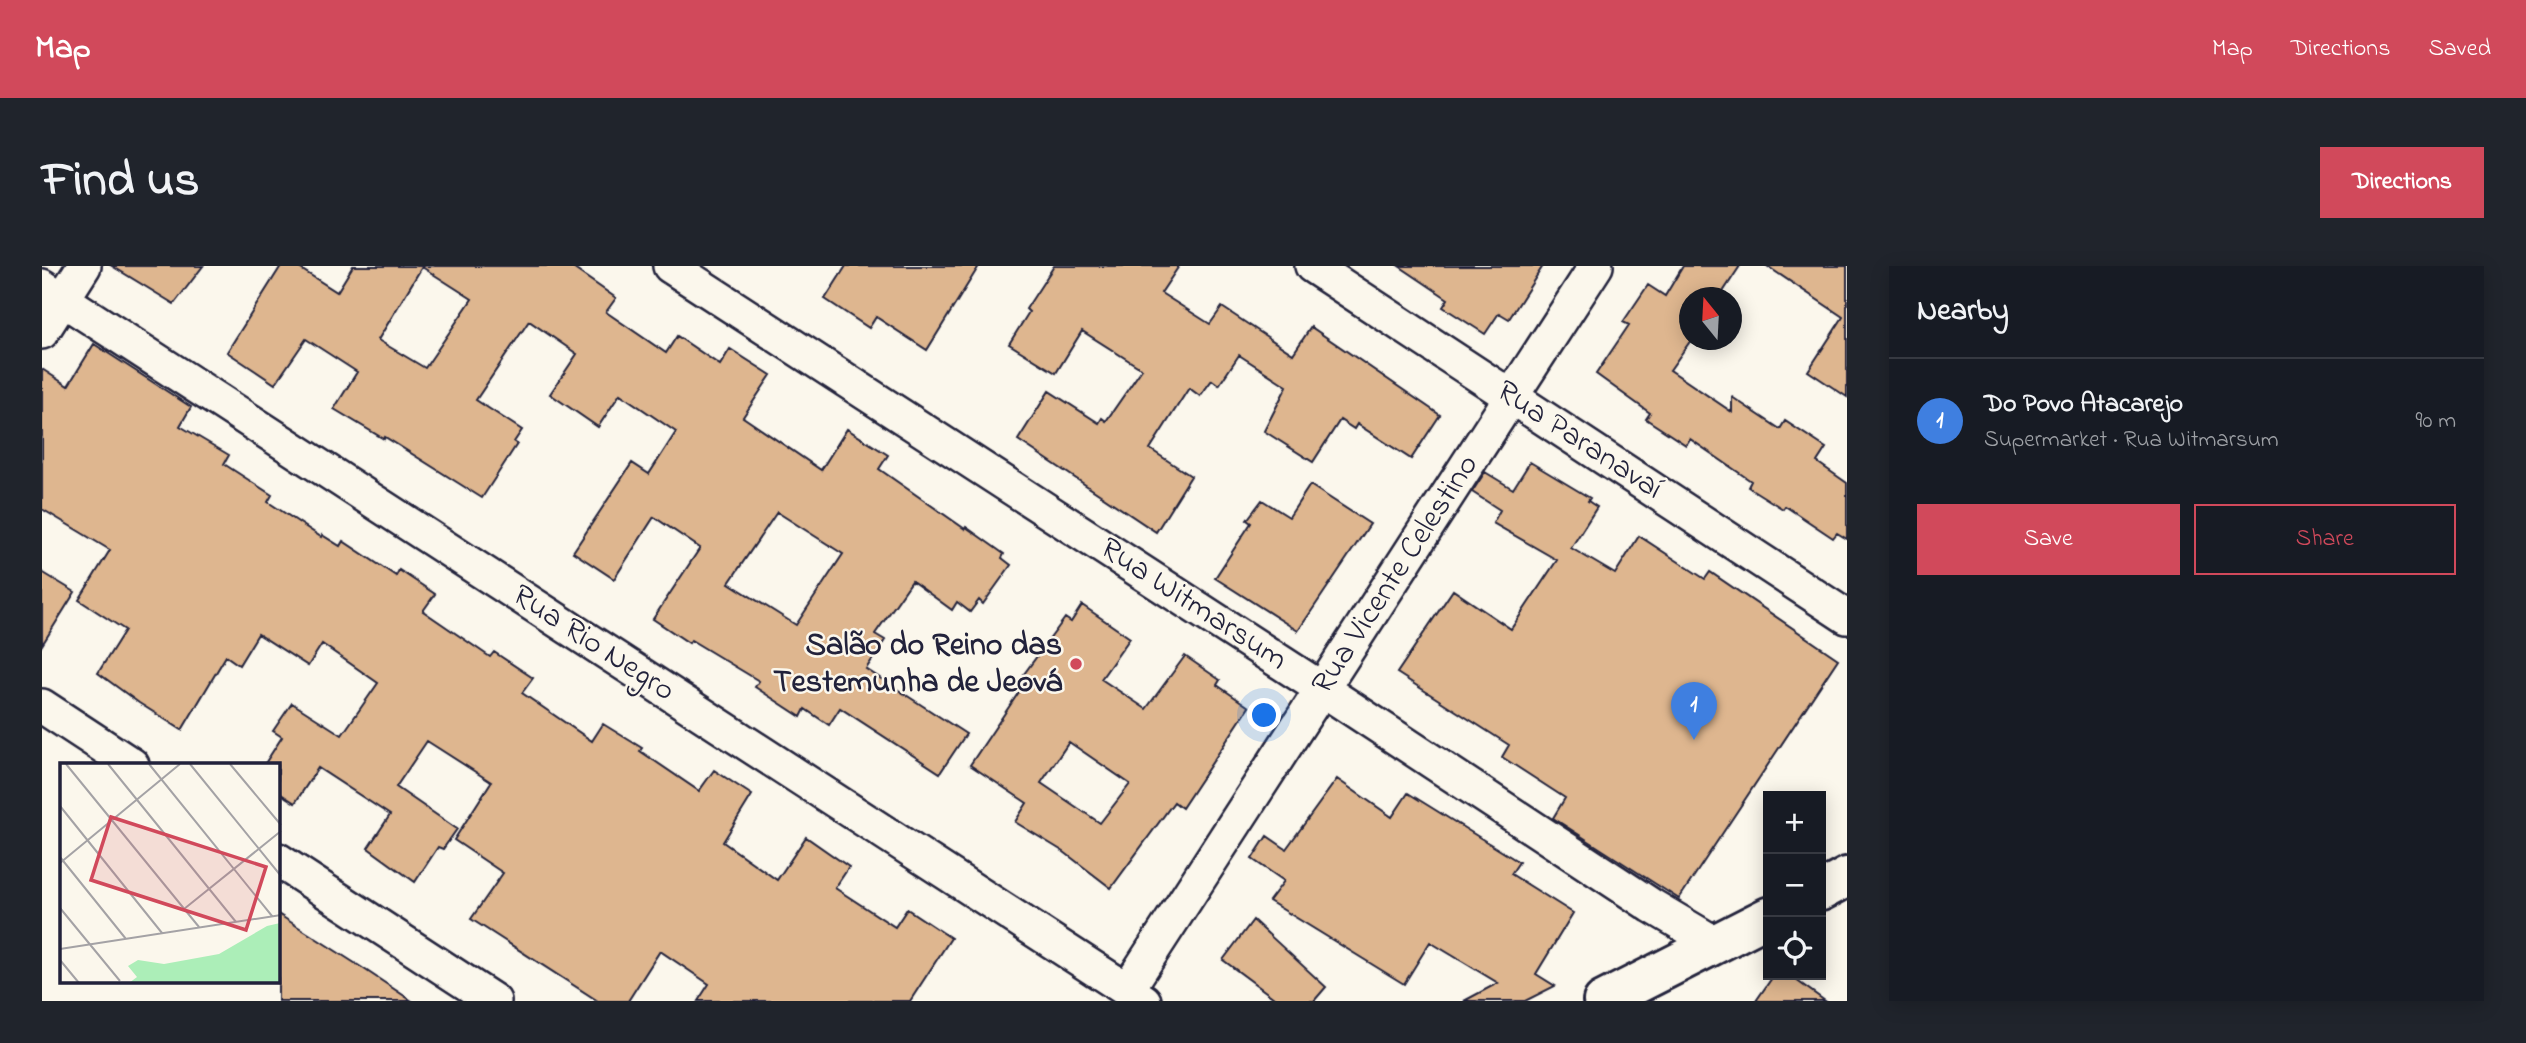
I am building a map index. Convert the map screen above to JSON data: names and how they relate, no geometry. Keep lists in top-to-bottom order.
{
  "streets": {
    "street": [
      "Rua Paranavaí",
      "Rua Vicente Celestino",
      "Rua Witmarsum",
      "Rua Rio Negro"
    ]
  },
  "crossings": [
    ["Rua Paranavaí", "Rua Vicente Celestino"],
    ["Rua Vicente Celestino", "Rua Witmarsum"],
    ["Rua Vicente Celestino", "Rua Rio Negro"]
  ],
  "places": ["Salão do Reino das Testemunha de Jeová"],
  "north": "top",
  "page": {
    "header": "Map",
    "nav": ["Map", "Directions", "Saved"],
    "title": "Find us",
    "buttons": [
      "Directions",
      ["Save", "Share"]
    ],
    "heading": "Nearby",
    "list": [
      {
        "mark": "1",
        "name": "Do Povo Atacarejo",
        "note": "Supermarket · Rua Witmarsum",
        "value": "90 m"
      }
    ],
    "pins": "1",
    "map_buttons": ["+", "−"]
  }
}
